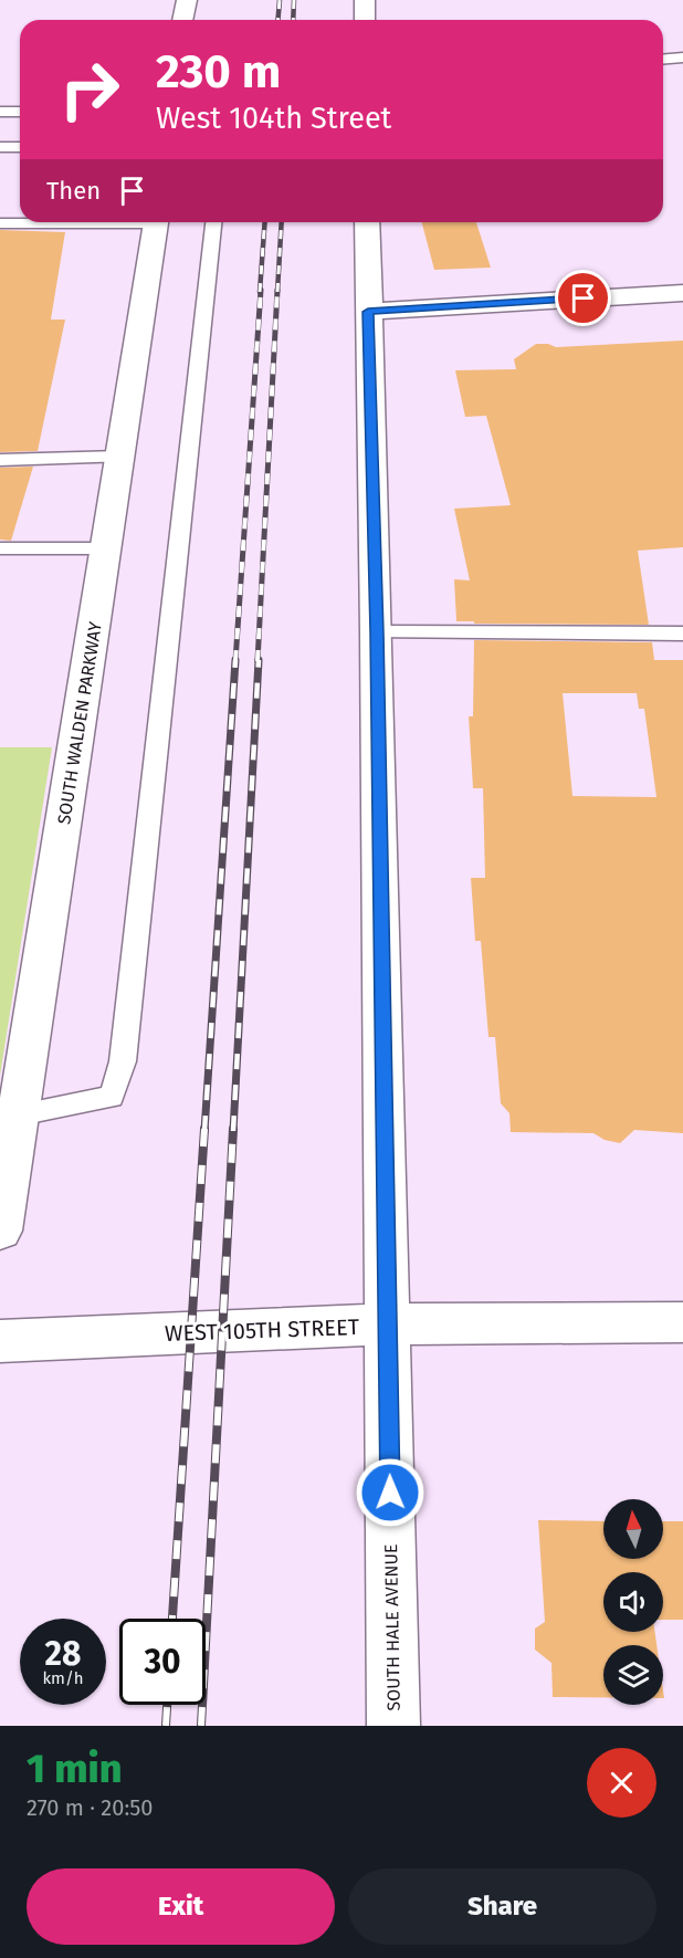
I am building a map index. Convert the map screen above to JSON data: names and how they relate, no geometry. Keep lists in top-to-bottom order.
{
  "streets": {
    "street": ["SOUTH WALDEN PARKWAY", "WEST 105TH STREET", "SOUTH HALE AVENUE"]
  },
  "crossings": [
    ["WEST 105TH STREET", "SOUTH HALE AVENUE"]
  ],
  "north": "top",
  "page": {
    "turn": ["230 m", "West 104th Street"],
    "then": "Then",
    "speed": "28 km/h",
    "limit": "30",
    "heading": ["1 min", "270 m · 20:50"],
    "buttons": ["Exit", "Share"]
  }
}
